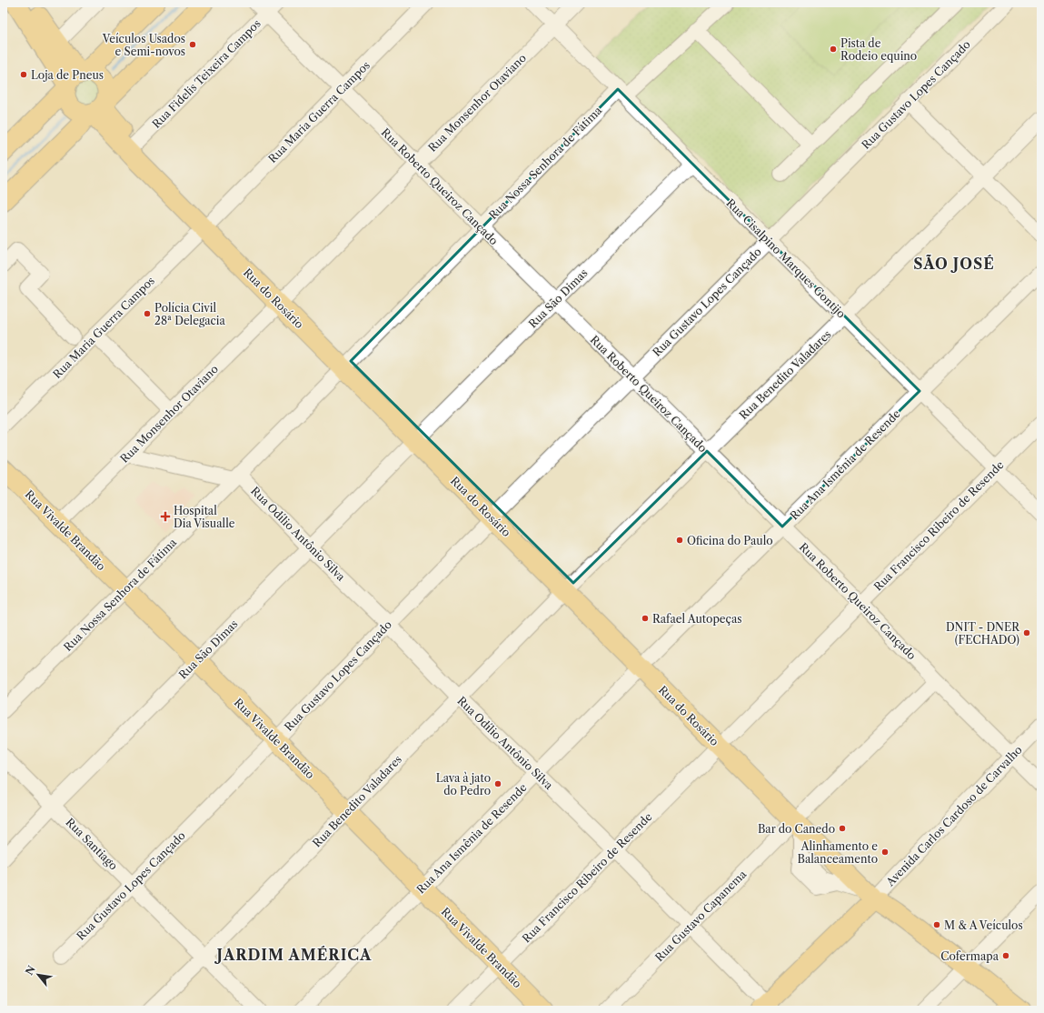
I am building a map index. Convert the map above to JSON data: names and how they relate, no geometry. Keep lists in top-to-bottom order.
{
  "streets": {
    "main road": ["Rua do Rosário", "Rua Vivalde Brandão", "Avenida Carlos Cardoso de Carvalho"],
    "street": [
      "Rua Fidelis Teixeira Campos",
      "Rua Gustavo Lopes Cançado",
      "Rua Monsenhor Otaviano",
      "Rua Maria Guerra Campos",
      "Rua Nossa Senhora de Fátima",
      "Rua Roberto Queiroz Cançado",
      "Rua Cisalpino Marques Gontijo",
      "Rua São Dimas",
      "Rua Benedito Valadares",
      "Rua Ana Ismênia de Resende",
      "Rua Francisco Ribeiro de Resende",
      "Rua Odílio Antônio Silva",
      "Rua Santiago",
      "Rua Gustavo Capanema"
    ]
  },
  "crossings": [
    ["Rua Fidelis Teixeira Campos", "Rua Roberto Queiroz Cançado"],
    ["Rua Fidelis Teixeira Campos", "Rua do Rosário"],
    ["Rua Gustavo Lopes Cançado", "Rua Roberto Queiroz Cançado"],
    ["Rua Gustavo Lopes Cançado", "Rua Cisalpino Marques Gontijo"],
    ["Rua Gustavo Lopes Cançado", "Rua do Rosário"],
    ["Rua Gustavo Lopes Cançado", "Rua Vivalde Brandão"],
    ["Rua Gustavo Lopes Cançado", "Rua Odílio Antônio Silva"],
    ["Rua Gustavo Lopes Cançado", "Rua Santiago"],
    ["Rua Monsenhor Otaviano", "Rua Roberto Queiroz Cançado"],
    ["Rua Monsenhor Otaviano", "Rua Cisalpino Marques Gontijo"],
    ["Rua Monsenhor Otaviano", "Rua do Rosário"],
    ["Rua Monsenhor Otaviano", "Rua Vivalde Brandão"],
    ["Rua Maria Guerra Campos", "Rua Roberto Queiroz Cançado"],
    ["Rua Maria Guerra Campos", "Rua do Rosário"],
    ["Rua Nossa Senhora de Fátima", "Rua Roberto Queiroz Cançado"],
    ["Rua Nossa Senhora de Fátima", "Rua Cisalpino Marques Gontijo"],
    ["Rua Nossa Senhora de Fátima", "Rua do Rosário"],
    ["Rua Nossa Senhora de Fátima", "Rua Vivalde Brandão"],
    ["Rua Nossa Senhora de Fátima", "Rua Odílio Antônio Silva"],
    ["Rua Roberto Queiroz Cançado", "Rua São Dimas"],
    ["Rua Roberto Queiroz Cançado", "Rua Benedito Valadares"],
    ["Rua Roberto Queiroz Cançado", "Rua Ana Ismênia de Resende"],
    ["Rua Roberto Queiroz Cançado", "Rua Francisco Ribeiro de Resende"],
    ["Rua Roberto Queiroz Cançado", "Avenida Carlos Cardoso de Carvalho"],
    ["Rua Roberto Queiroz Cançado", "Rua Gustavo Capanema"],
    ["Rua Cisalpino Marques Gontijo", "Rua São Dimas"],
    ["Rua Cisalpino Marques Gontijo", "Rua Benedito Valadares"],
    ["Rua Cisalpino Marques Gontijo", "Rua Ana Ismênia de Resende"],
    ["Rua Cisalpino Marques Gontijo", "Rua Francisco Ribeiro de Resende"],
    ["Rua do Rosário", "Rua São Dimas"],
    ["Rua do Rosário", "Rua Benedito Valadares"],
    ["Rua do Rosário", "Rua Ana Ismênia de Resende"],
    ["Rua do Rosário", "Rua Francisco Ribeiro de Resende"],
    ["Rua do Rosário", "Avenida Carlos Cardoso de Carvalho"],
    ["Rua do Rosário", "Rua Gustavo Capanema"],
    ["Rua São Dimas", "Rua Vivalde Brandão"],
    ["Rua São Dimas", "Rua Odílio Antônio Silva"],
    ["Rua São Dimas", "Rua Santiago"],
    ["Rua Benedito Valadares", "Rua Vivalde Brandão"],
    ["Rua Benedito Valadares", "Rua Odílio Antônio Silva"],
    ["Rua Benedito Valadares", "Rua Santiago"],
    ["Rua Ana Ismênia de Resende", "Rua Vivalde Brandão"],
    ["Rua Ana Ismênia de Resende", "Rua Odílio Antônio Silva"],
    ["Rua Francisco Ribeiro de Resende", "Rua Vivalde Brandão"],
    ["Rua Francisco Ribeiro de Resende", "Rua Odílio Antônio Silva"],
    ["Rua Odílio Antônio Silva", "Avenida Carlos Cardoso de Carvalho"],
    ["Rua Odílio Antônio Silva", "Rua Gustavo Capanema"]
  ],
  "districts": ["SÃO JOSÉ", "JARDIM AMÉRICA"],
  "places": {
    "other": [
      "Veículos Usados e Semi-novos",
      "Pista de Rodeio equino",
      "Loja de Pneus",
      "Polícia Civil 28ª Delegacia",
      "Oficina do Paulo",
      "Rafael Autopeças",
      "DNIT - DNER (FECHADO)",
      "Lava à jato do Pedro",
      "Bar do Canedo",
      "Alinhamento e Balanceamento",
      "M & A Veículos",
      "Cofermapa"
    ],
    "health": ["Hospital Dia Visualle"]
  },
  "north": "top left"
}
